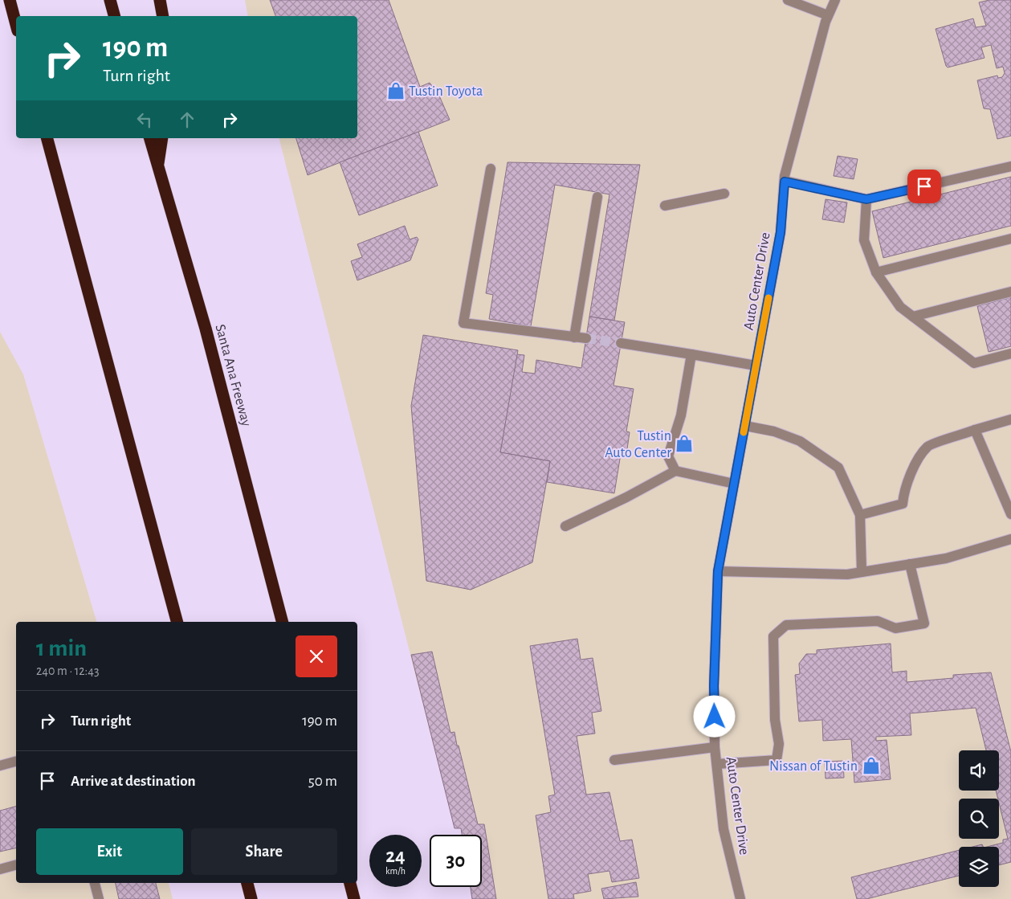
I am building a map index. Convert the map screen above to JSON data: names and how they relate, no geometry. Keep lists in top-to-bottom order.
{
  "streets": {
    "highway": ["Santa Ana Freeway"],
    "street": ["Auto Center Drive"]
  },
  "places": {
    "shop": ["Tustin Toyota", "Tustin Auto Center", "Nissan of Tustin"]
  },
  "page": {
    "turn": ["190 m", "Turn right"],
    "heading": ["1 min", "240 m · 12:43"],
    "list": [
      {
        "name": "Turn right",
        "value": "190 m"
      },
      {
        "name": "Arrive at destination",
        "value": "50 m"
      }
    ],
    "buttons": ["Exit", "Share"],
    "speed": "24 km/h",
    "limit": "30"
  }
}
